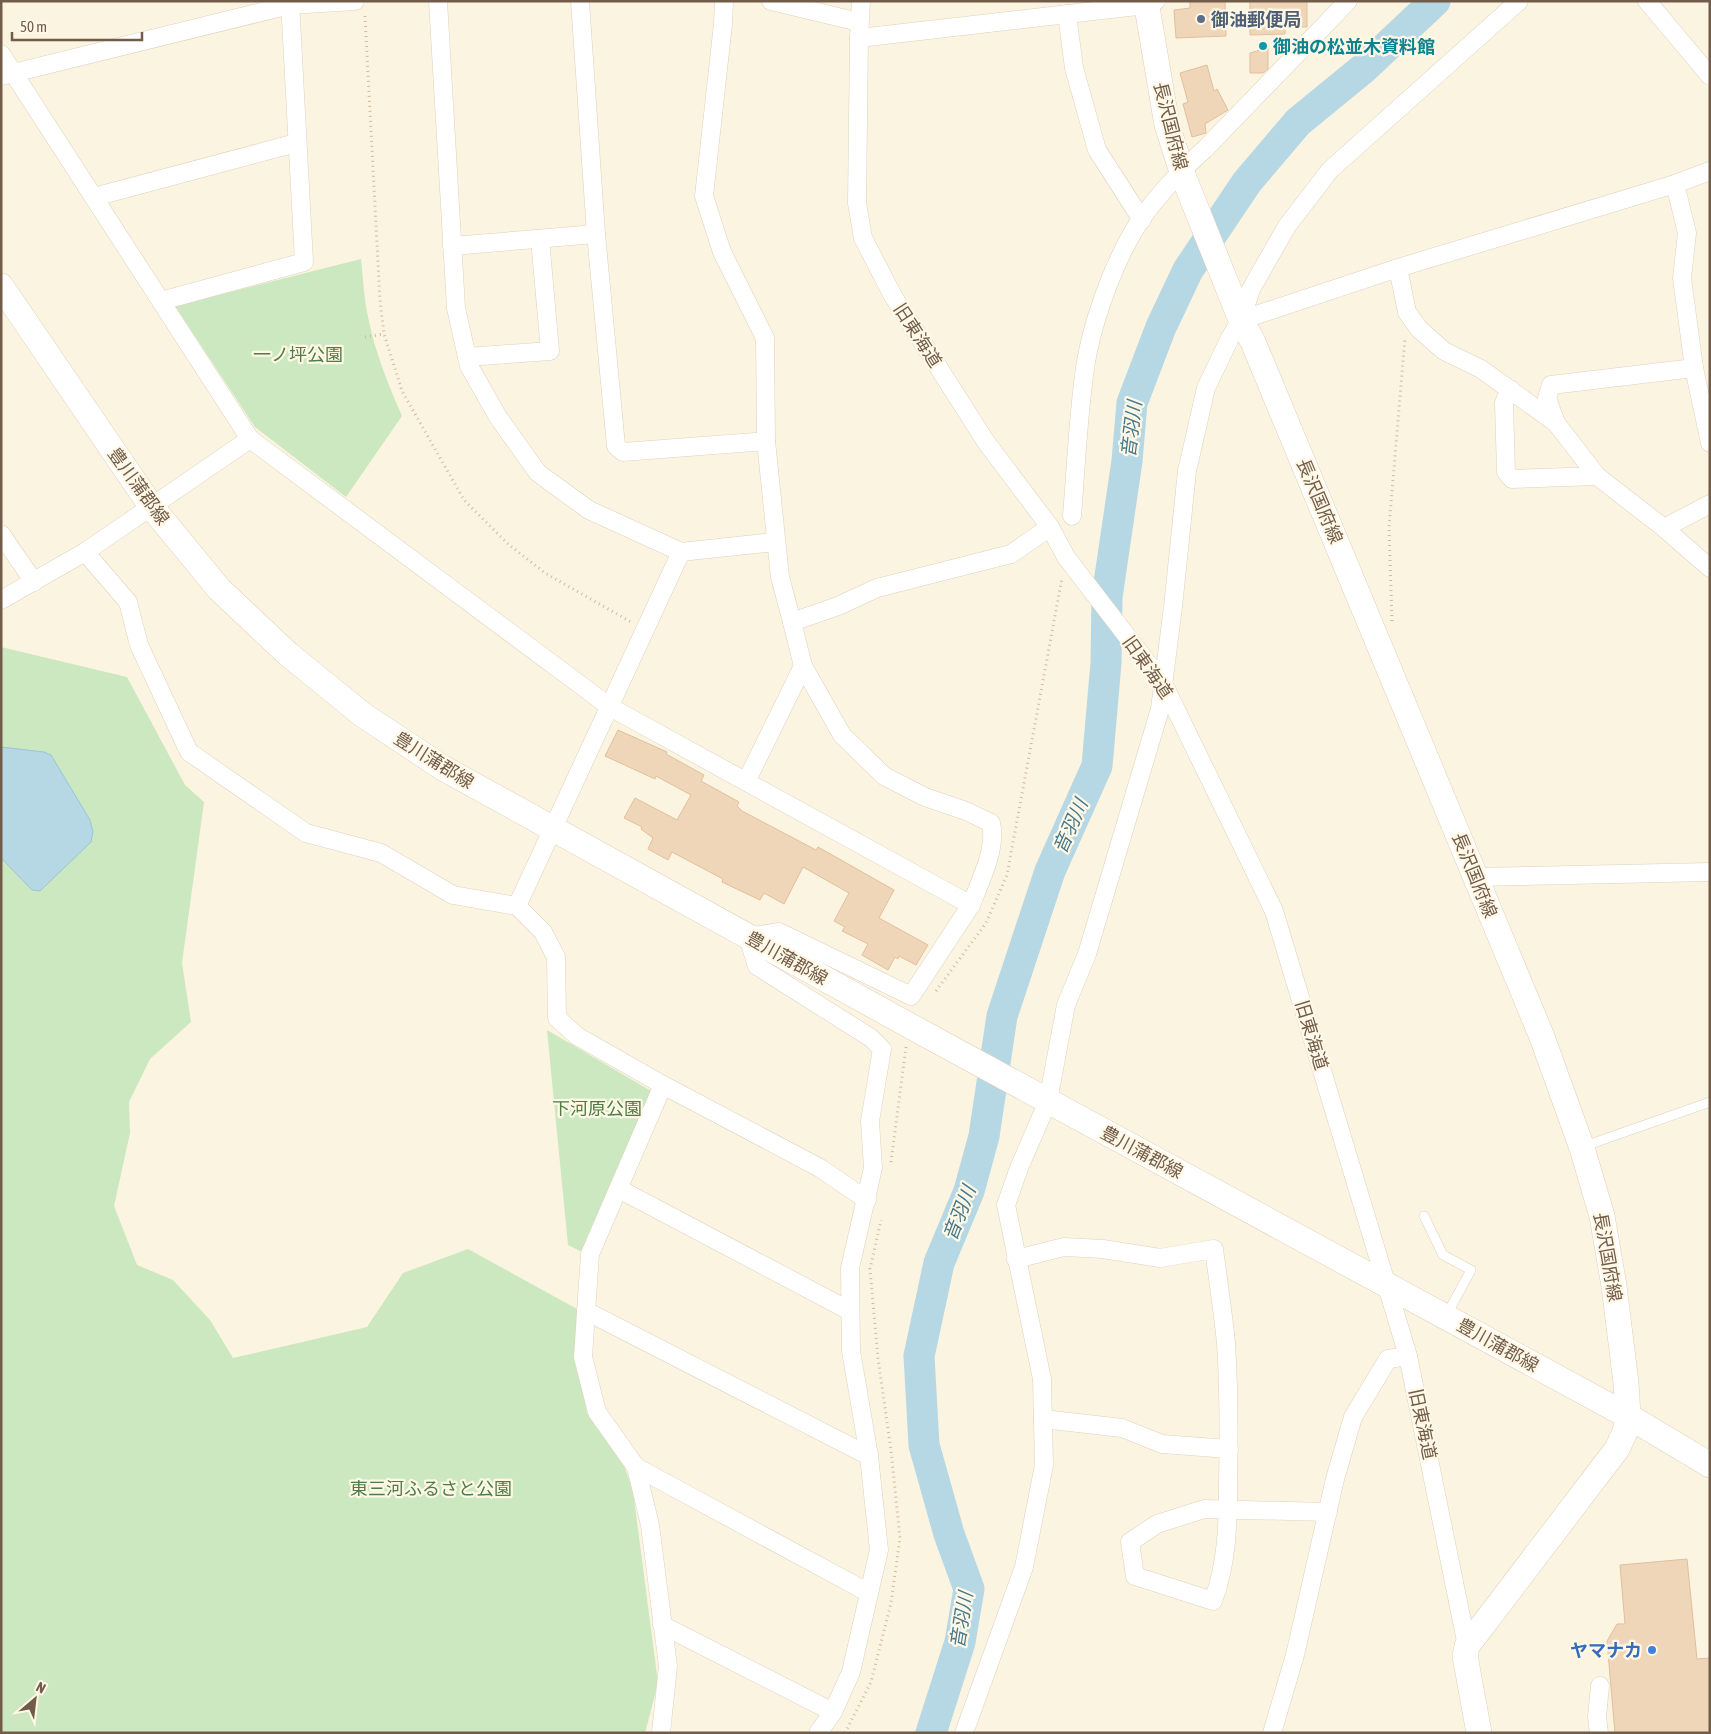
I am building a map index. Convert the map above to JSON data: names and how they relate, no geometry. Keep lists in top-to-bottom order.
{
  "streets": {
    "main road": ["長沢国府線", "豊川蒲郡線"],
    "street": ["旧東海道"]
  },
  "crossings": [
    ["長沢国府線", "旧東海道"],
    ["長沢国府線", "豊川蒲郡線"],
    ["旧東海道", "豊川蒲郡線"]
  ],
  "water": ["音羽川"],
  "parks": ["一ノ坪公園", "下河原公園", "東三河ふるさと公園"],
  "places": ["御油郵便局", "御油の松並木資料館", "ヤマナカ"],
  "scale_bar": "50 m",
  "north": "top right"
}
